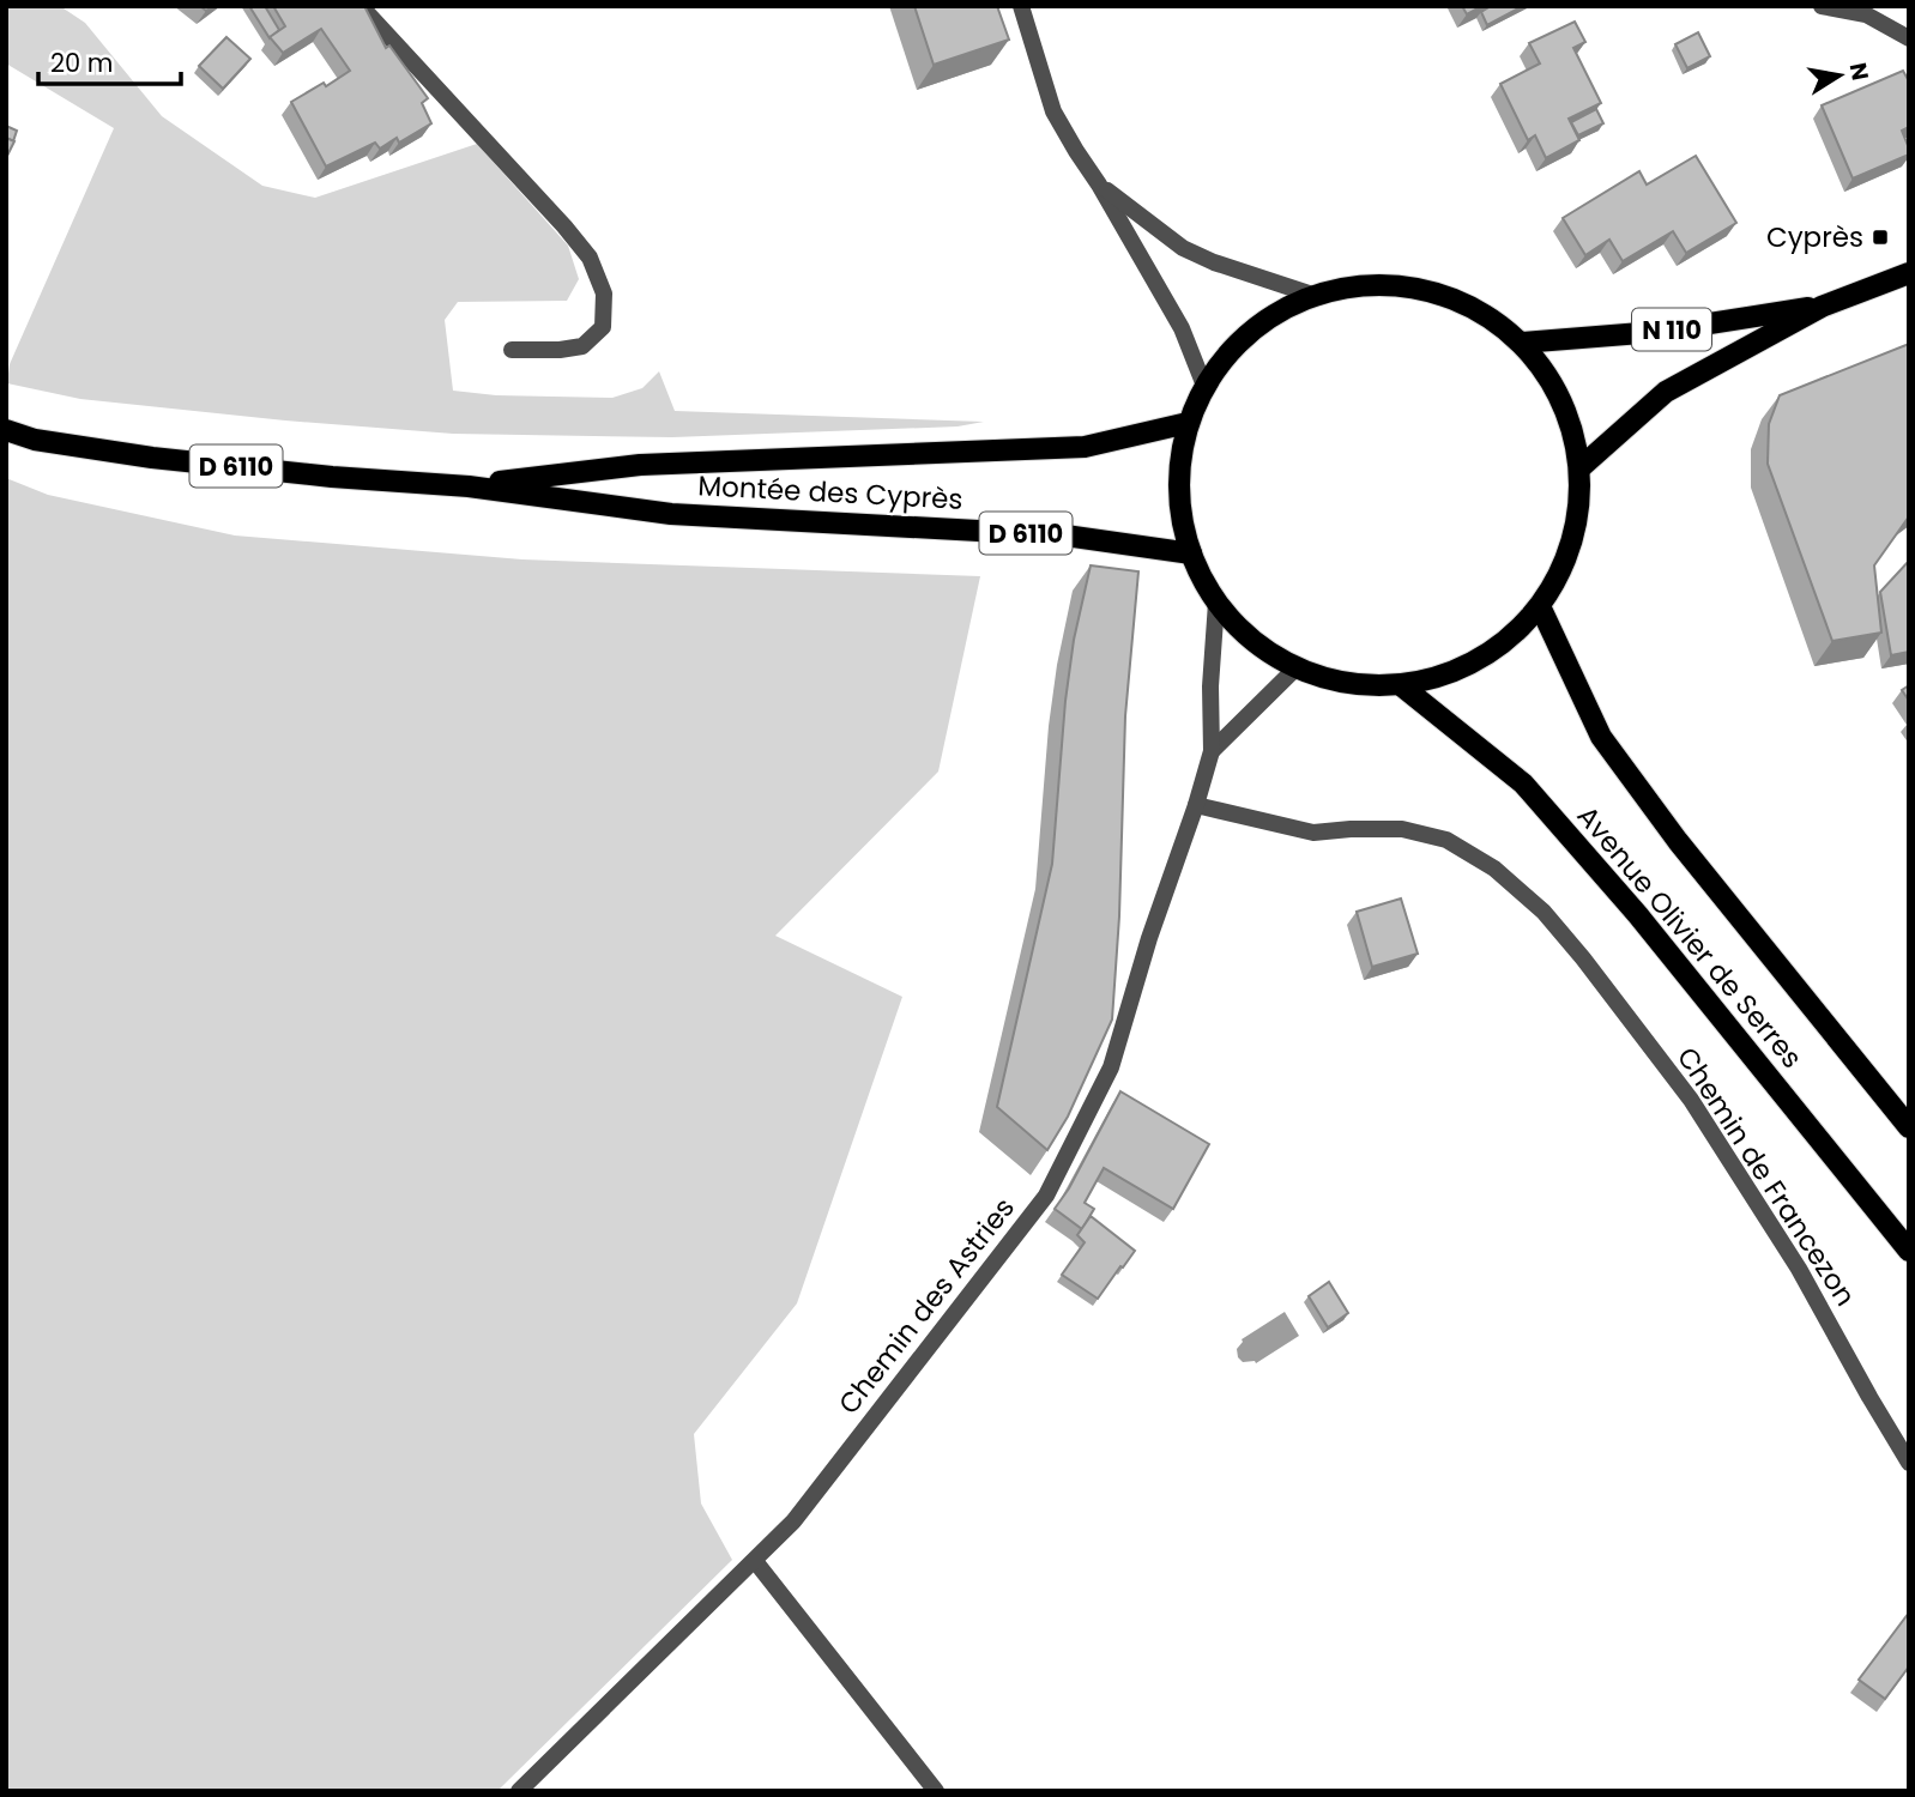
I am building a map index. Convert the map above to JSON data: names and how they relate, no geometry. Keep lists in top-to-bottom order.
{
  "streets": {
    "main road": [
      "N 110",
      "D 6110",
      "Montée des Cyprès",
      "Avenue Olivier de Serres"
    ],
    "street": ["Chemin de Francezon", "Chemin des Astries"]
  },
  "crossings": [
    ["Chemin de Francezon", "Chemin des Astries"]
  ],
  "places": {
    "transit": ["Cyprès"]
  },
  "scale_bar": "20 m",
  "north": "right"
}
